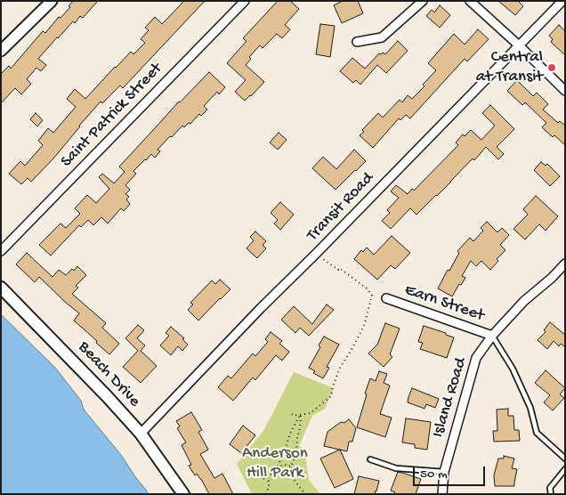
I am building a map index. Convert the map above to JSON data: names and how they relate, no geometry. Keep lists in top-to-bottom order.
{
  "streets": {
    "main road": ["Beach Drive"],
    "street": [
      "Saint Patrick Street",
      "Transit Road",
      "Earn Street",
      "Island Road"
    ]
  },
  "crossings": [
    ["Transit Road", "Beach Drive"],
    ["Earn Street", "Island Road"]
  ],
  "parks": ["Anderson Hill Park"],
  "places": ["Central at Transit"],
  "scale_bar": "50 m"
}
